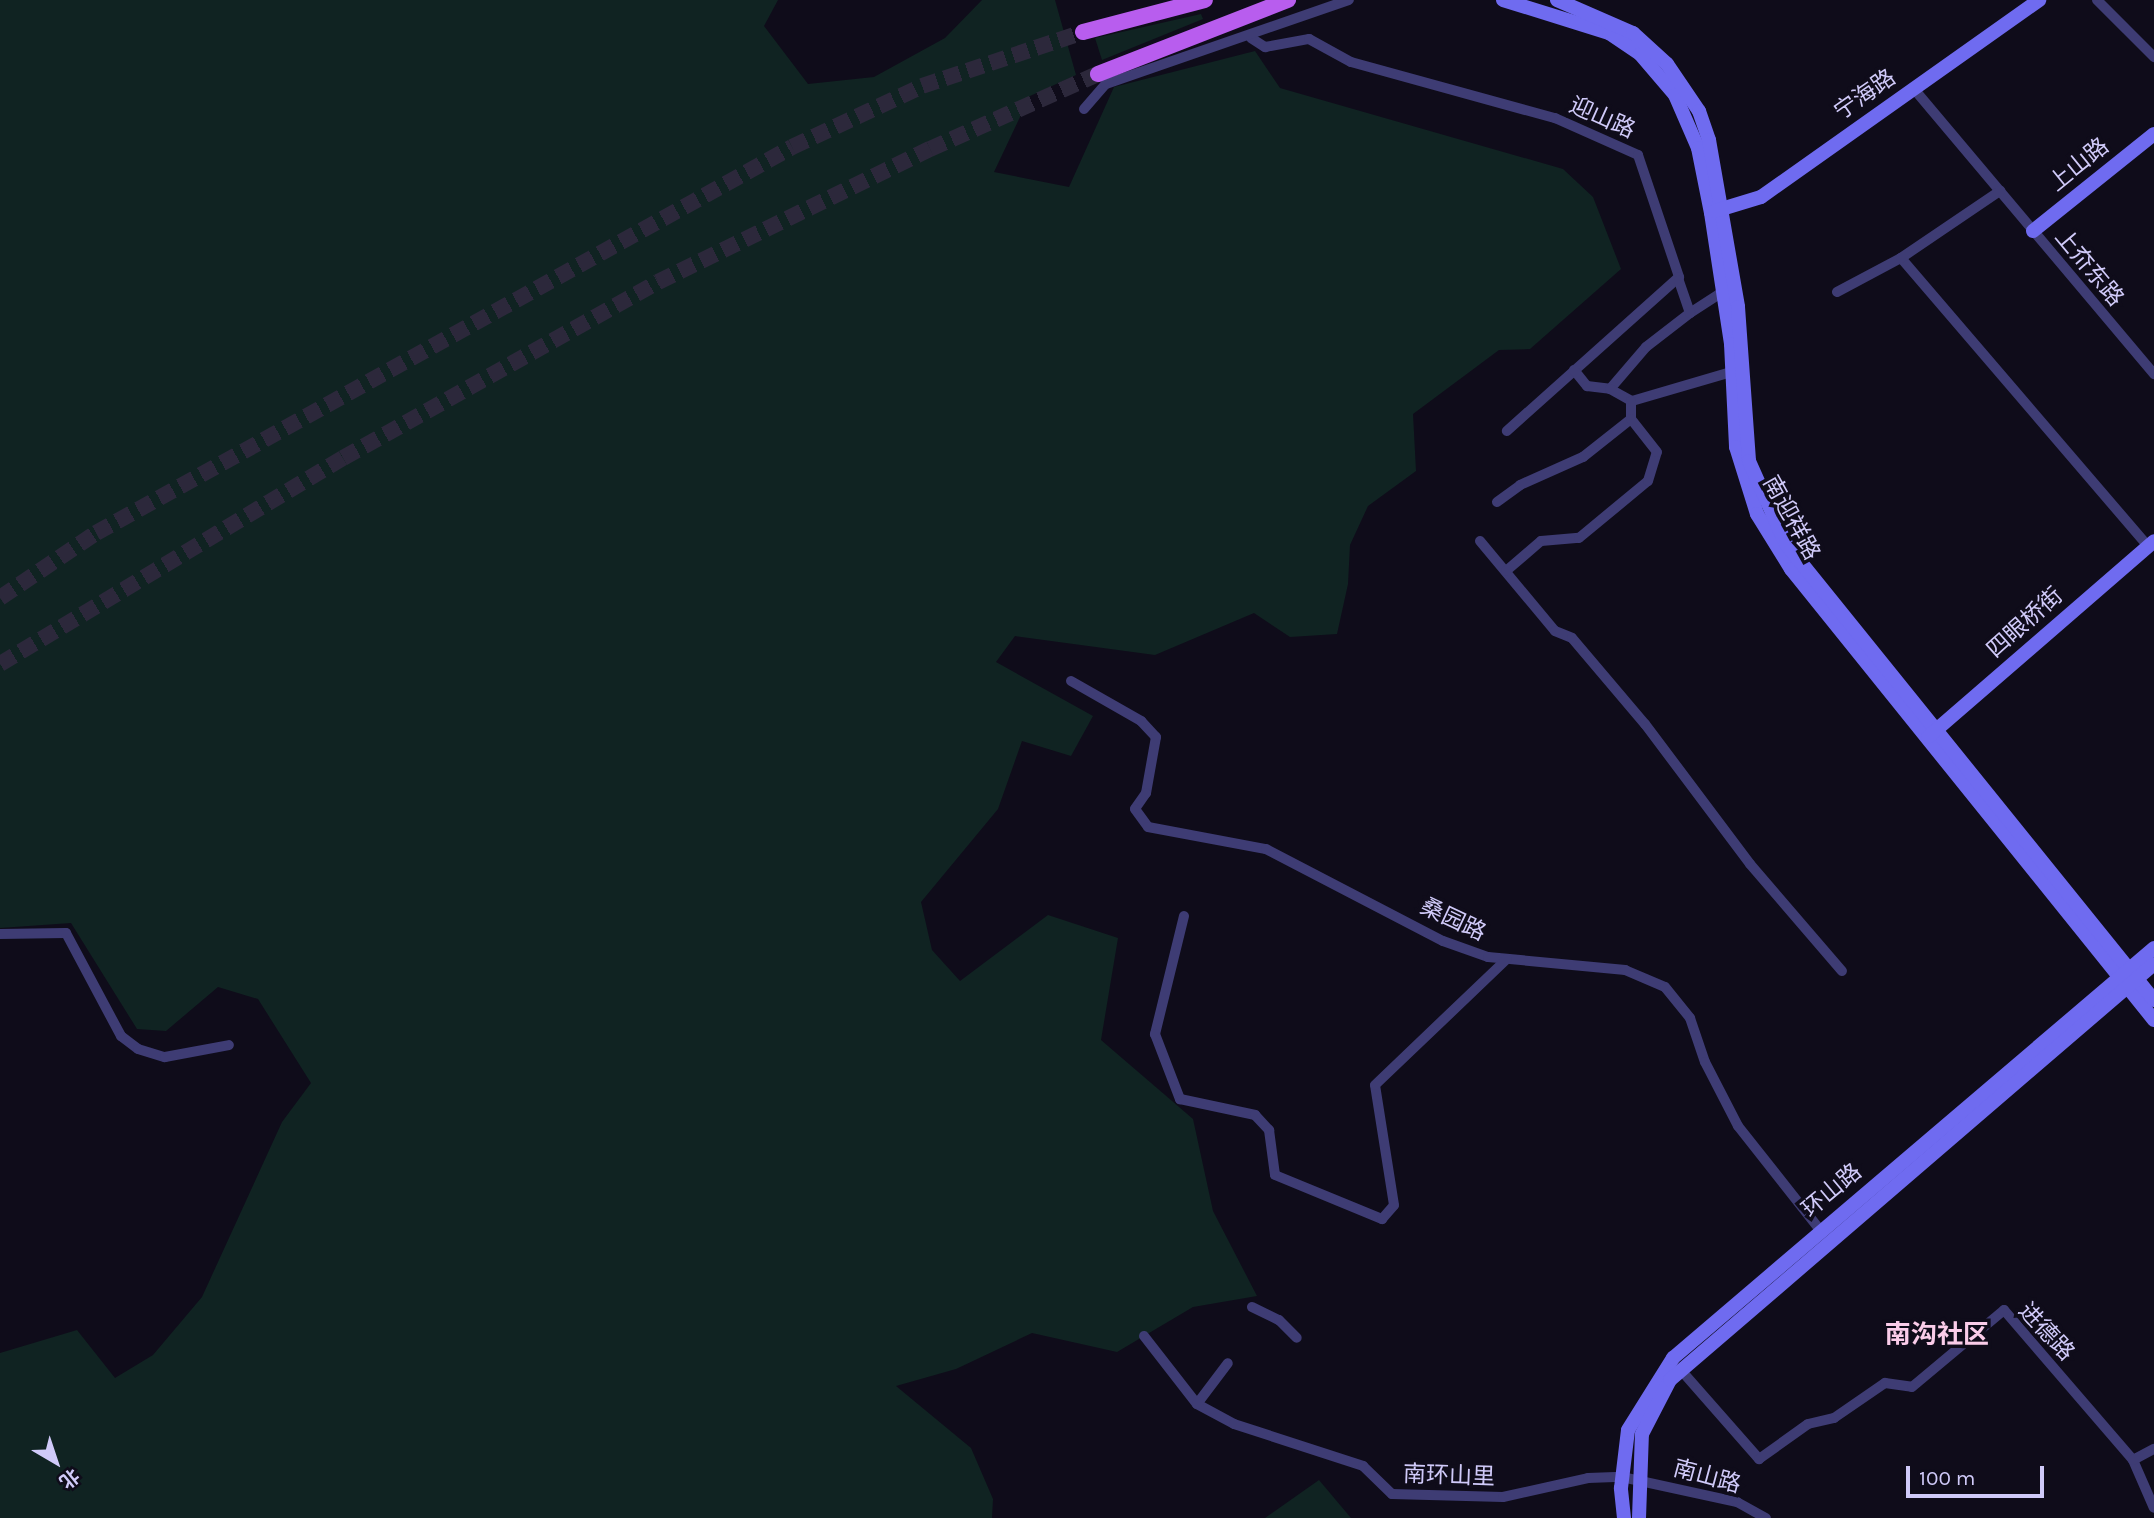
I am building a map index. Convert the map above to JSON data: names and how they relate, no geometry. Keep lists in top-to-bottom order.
{
  "streets": {
    "main road": [
      "宁海路",
      "上山路",
      "南迎祥路",
      "四眼桥街",
      "环山路"
    ],
    "street": [
      "迎山路",
      "上夼东路",
      "桑园路",
      "进德路",
      "南环山里",
      "南山路"
    ]
  },
  "crossings": [
    ["宁海路", "上夼东路"],
    ["宁海路", "南迎祥路"],
    ["上山路", "上夼东路"],
    ["南迎祥路", "四眼桥街"],
    ["南迎祥路", "环山路"],
    ["桑园路", "环山路"],
    ["环山路", "进德路"],
    ["环山路", "南环山里"],
    ["环山路", "南山路"],
    ["南环山里", "南山路"]
  ],
  "districts": ["南沟社区"],
  "scale_bar": "100 m",
  "north": "bottom right"
}
